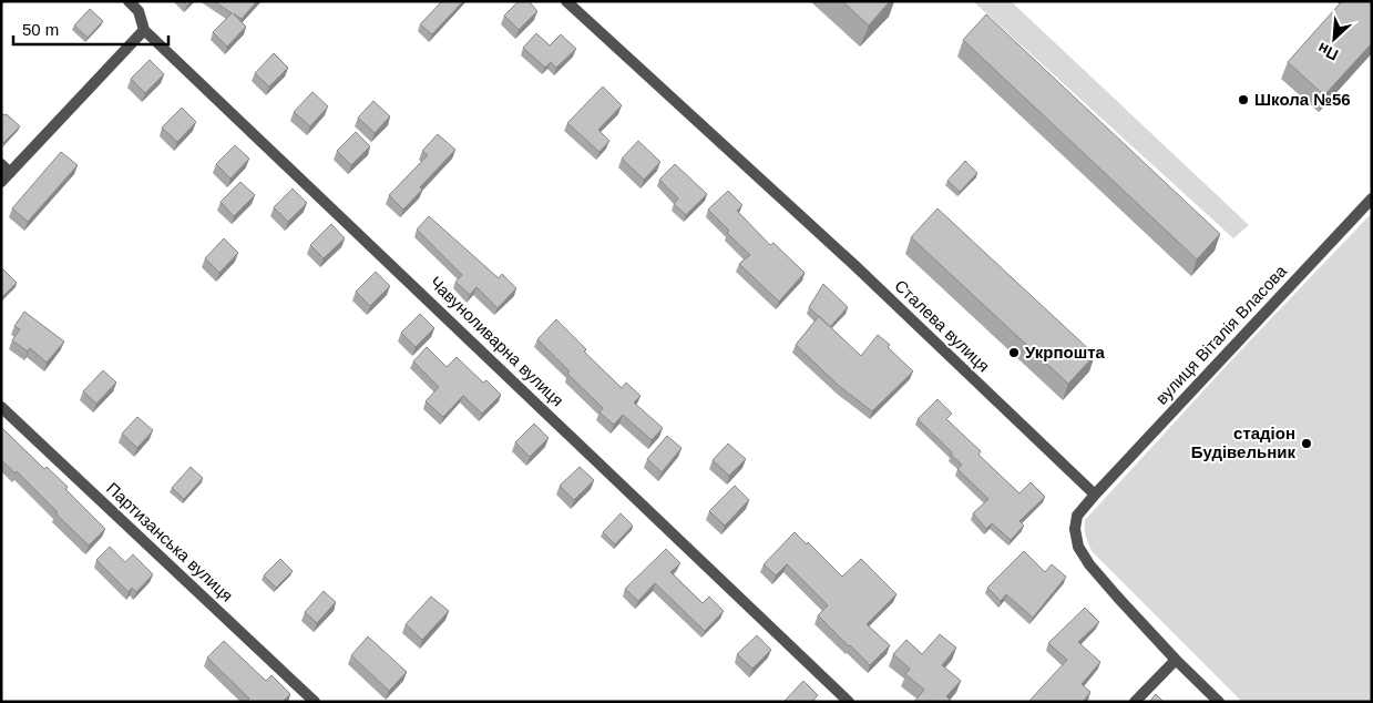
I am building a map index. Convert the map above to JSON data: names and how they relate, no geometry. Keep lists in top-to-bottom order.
{
  "streets": {
    "street": [
      "Сталева вулиця",
      "вулиця Віталія Власова",
      "Чавуноливарна вулиця",
      "Партизанська вулиця"
    ]
  },
  "crossings": [
    ["Сталева вулиця", "вулиця Віталія Власова"]
  ],
  "places": ["Школа №56", "Укрпошта", "стадіон Будівельник"],
  "scale_bar": "50 m",
  "north": "bottom left"
}
